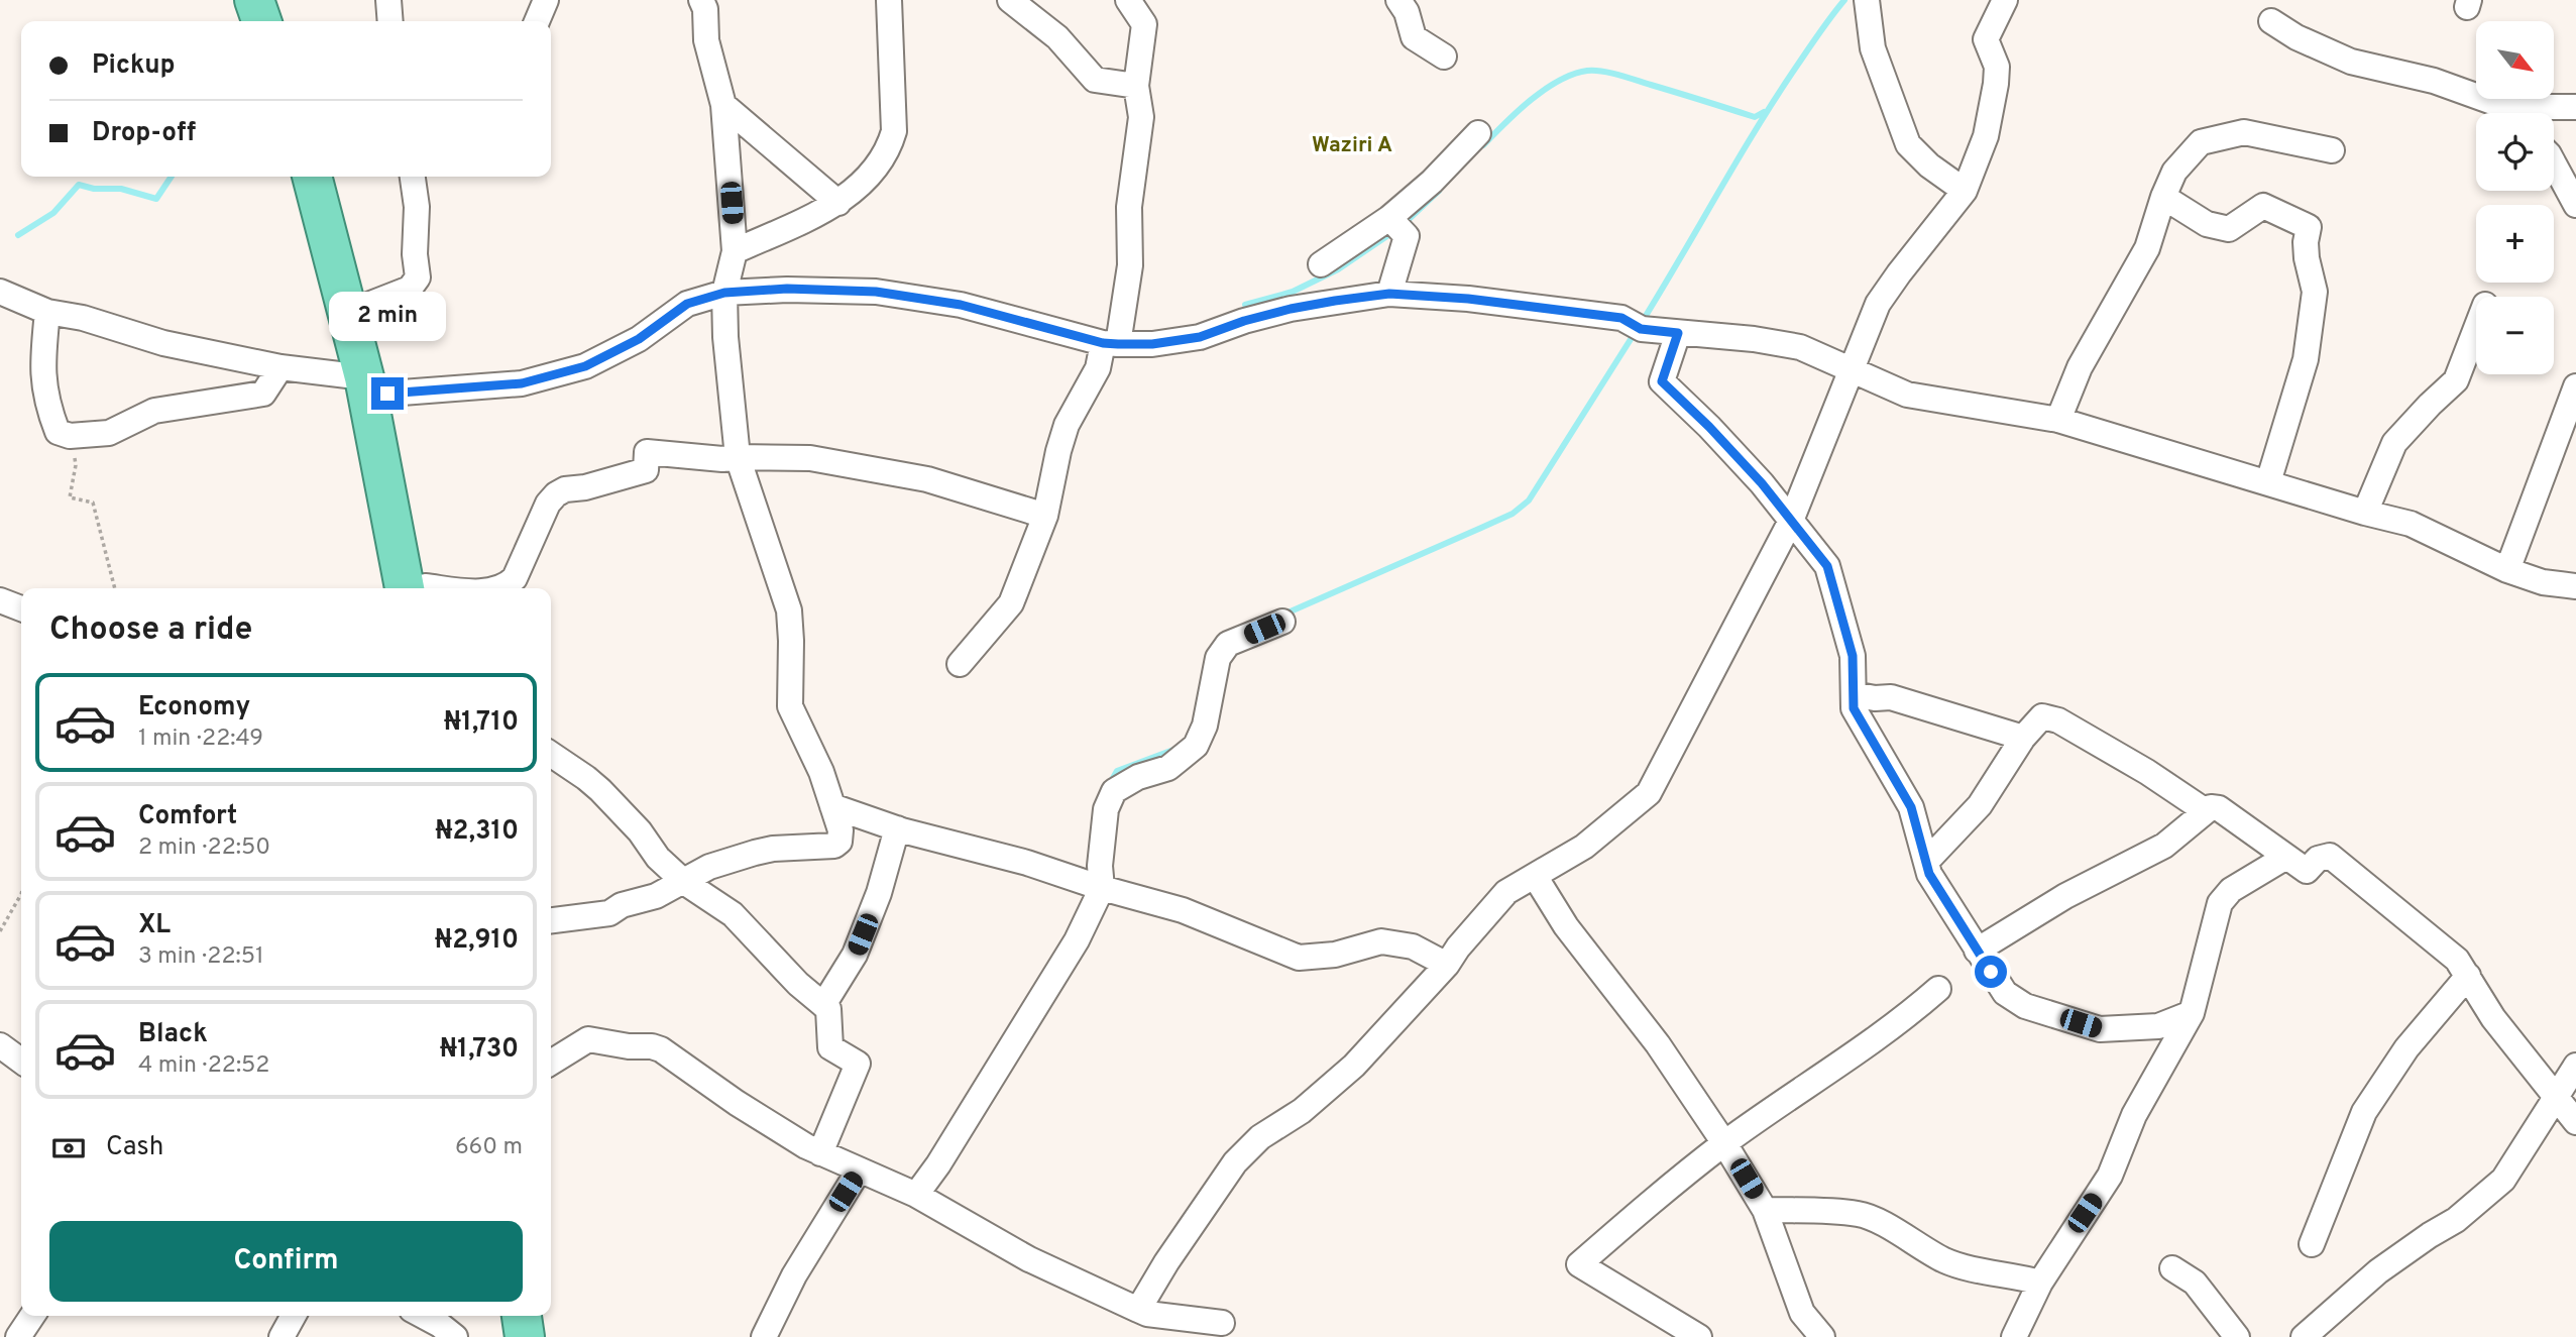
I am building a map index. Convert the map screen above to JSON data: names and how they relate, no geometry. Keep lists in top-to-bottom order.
{
  "districts": ["Waziri A"],
  "north": "bottom right",
  "page": {
    "map_buttons": ["+", "−"],
    "banner": ["Pickup", "Drop-off"],
    "bubble": "2 min",
    "heading": "Choose a ride",
    "list": [
      {
        "name": "Economy",
        "note": "1 min · 22:49",
        "value": "₦1,710"
      },
      {
        "name": "Comfort",
        "note": "2 min · 22:50",
        "value": "₦2,310"
      },
      {
        "name": "XL",
        "note": "3 min · 22:51",
        "value": "₦2,910"
      },
      {
        "name": "Black",
        "note": "4 min · 22:52",
        "value": "₦1,730"
      }
    ],
    "pay": ["Cash", "660 m"],
    "buttons": "Confirm"
  }
}
